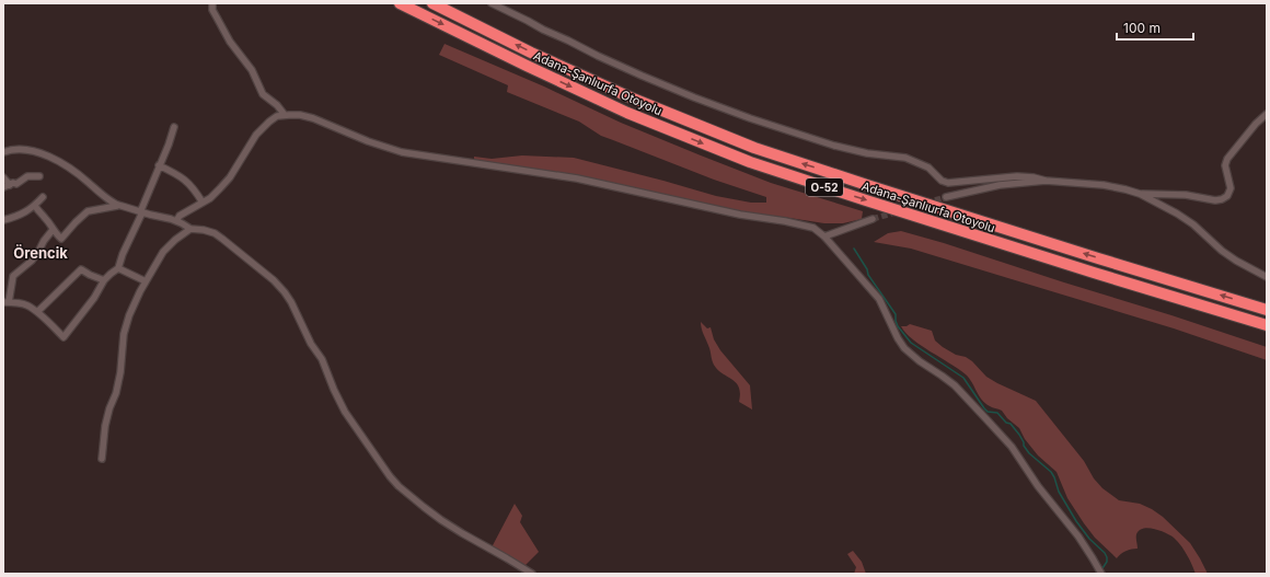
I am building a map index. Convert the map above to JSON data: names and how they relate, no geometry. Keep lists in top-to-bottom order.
{
  "streets": {
    "highway": ["Adana-Şanlıurfa Otoyolu", "O-52"]
  },
  "districts": ["Örencik"],
  "scale_bar": "100 m"
}
